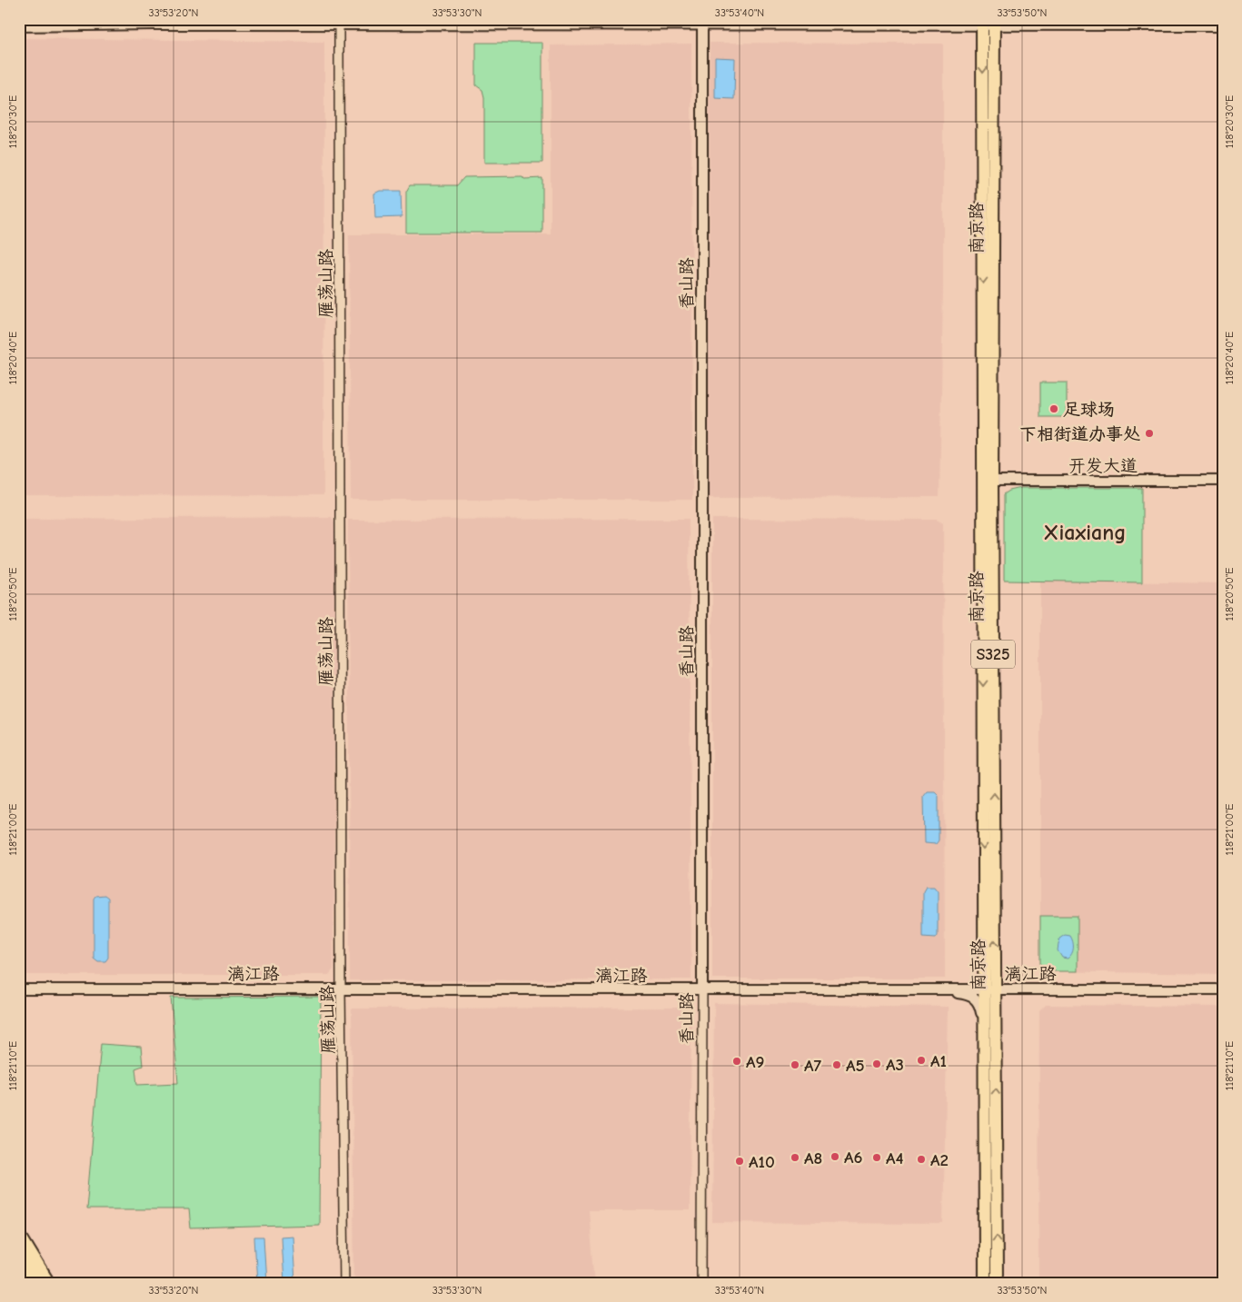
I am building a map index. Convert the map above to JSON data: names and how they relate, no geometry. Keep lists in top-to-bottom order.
{
  "streets": {
    "main road": ["南京路", "S325"],
    "street": [
      "雁荡山路",
      "香山路",
      "开发大道",
      "漓江路"
    ]
  },
  "crossings": [
    ["南京路", "开发大道"],
    ["南京路", "漓江路"],
    ["雁荡山路", "漓江路"],
    ["香山路", "漓江路"]
  ],
  "districts": ["Xiaxiang"],
  "places": [
    "足球场",
    "下相街道办事处",
    "A1",
    "A9",
    "A3",
    "A7",
    "A5",
    "A6",
    "A8",
    "A4",
    "A2",
    "A10"
  ],
  "coordinates": [
    "33°53'20\"N",
    "33°53'30\"N",
    "33°53'40\"N",
    "33°53'50\"N",
    "118°20'30\"E",
    "118°20'40\"E",
    "118°20'50\"E",
    "118°21'00\"E",
    "118°21'10\"E"
  ]
}
